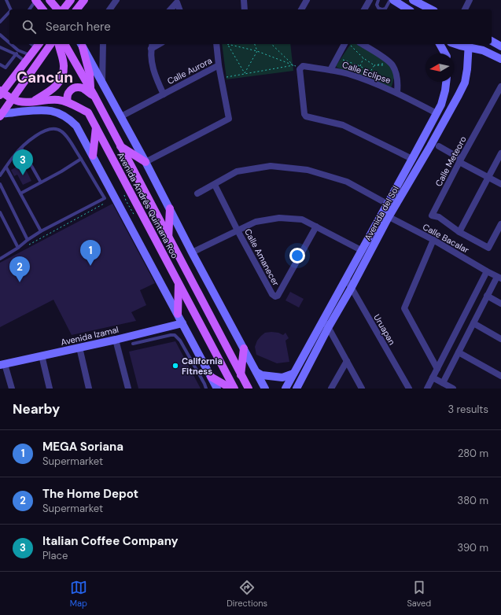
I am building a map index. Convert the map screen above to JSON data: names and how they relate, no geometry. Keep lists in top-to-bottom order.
{
  "streets": {
    "main road": ["Avenida Andrés Quintana Roo"],
    "street": [
      "Calle Aurora",
      "Calle Eclipse",
      "Calle Meteoro",
      "Avenida del Sol",
      "Calle Bacalar",
      "Calle Amanecer",
      "Uruapan",
      "Avenida Izamal"
    ]
  },
  "crossings": [
    ["Calle Aurora", "Avenida Andrés Quintana Roo"],
    ["Calle Eclipse", "Avenida del Sol"],
    ["Avenida del Sol", "Calle Bacalar"],
    ["Avenida del Sol", "Uruapan"]
  ],
  "districts": ["Cancún"],
  "places": ["California Fitness"],
  "north": "left",
  "page": {
    "search": "Search here",
    "pins": ["3", "1", "2"],
    "heading": ["Nearby", "3 results"],
    "list": [
      {
        "mark": "1",
        "name": "MEGA Soriana",
        "note": "Supermarket",
        "value": "280 m"
      },
      {
        "mark": "2",
        "name": "The Home Depot",
        "note": "Supermarket",
        "value": "380 m"
      },
      {
        "mark": "3",
        "name": "Italian Coffee Company",
        "note": "Place",
        "value": "390 m"
      }
    ],
    "nav": ["Map", "Directions", "Saved"]
  }
}
